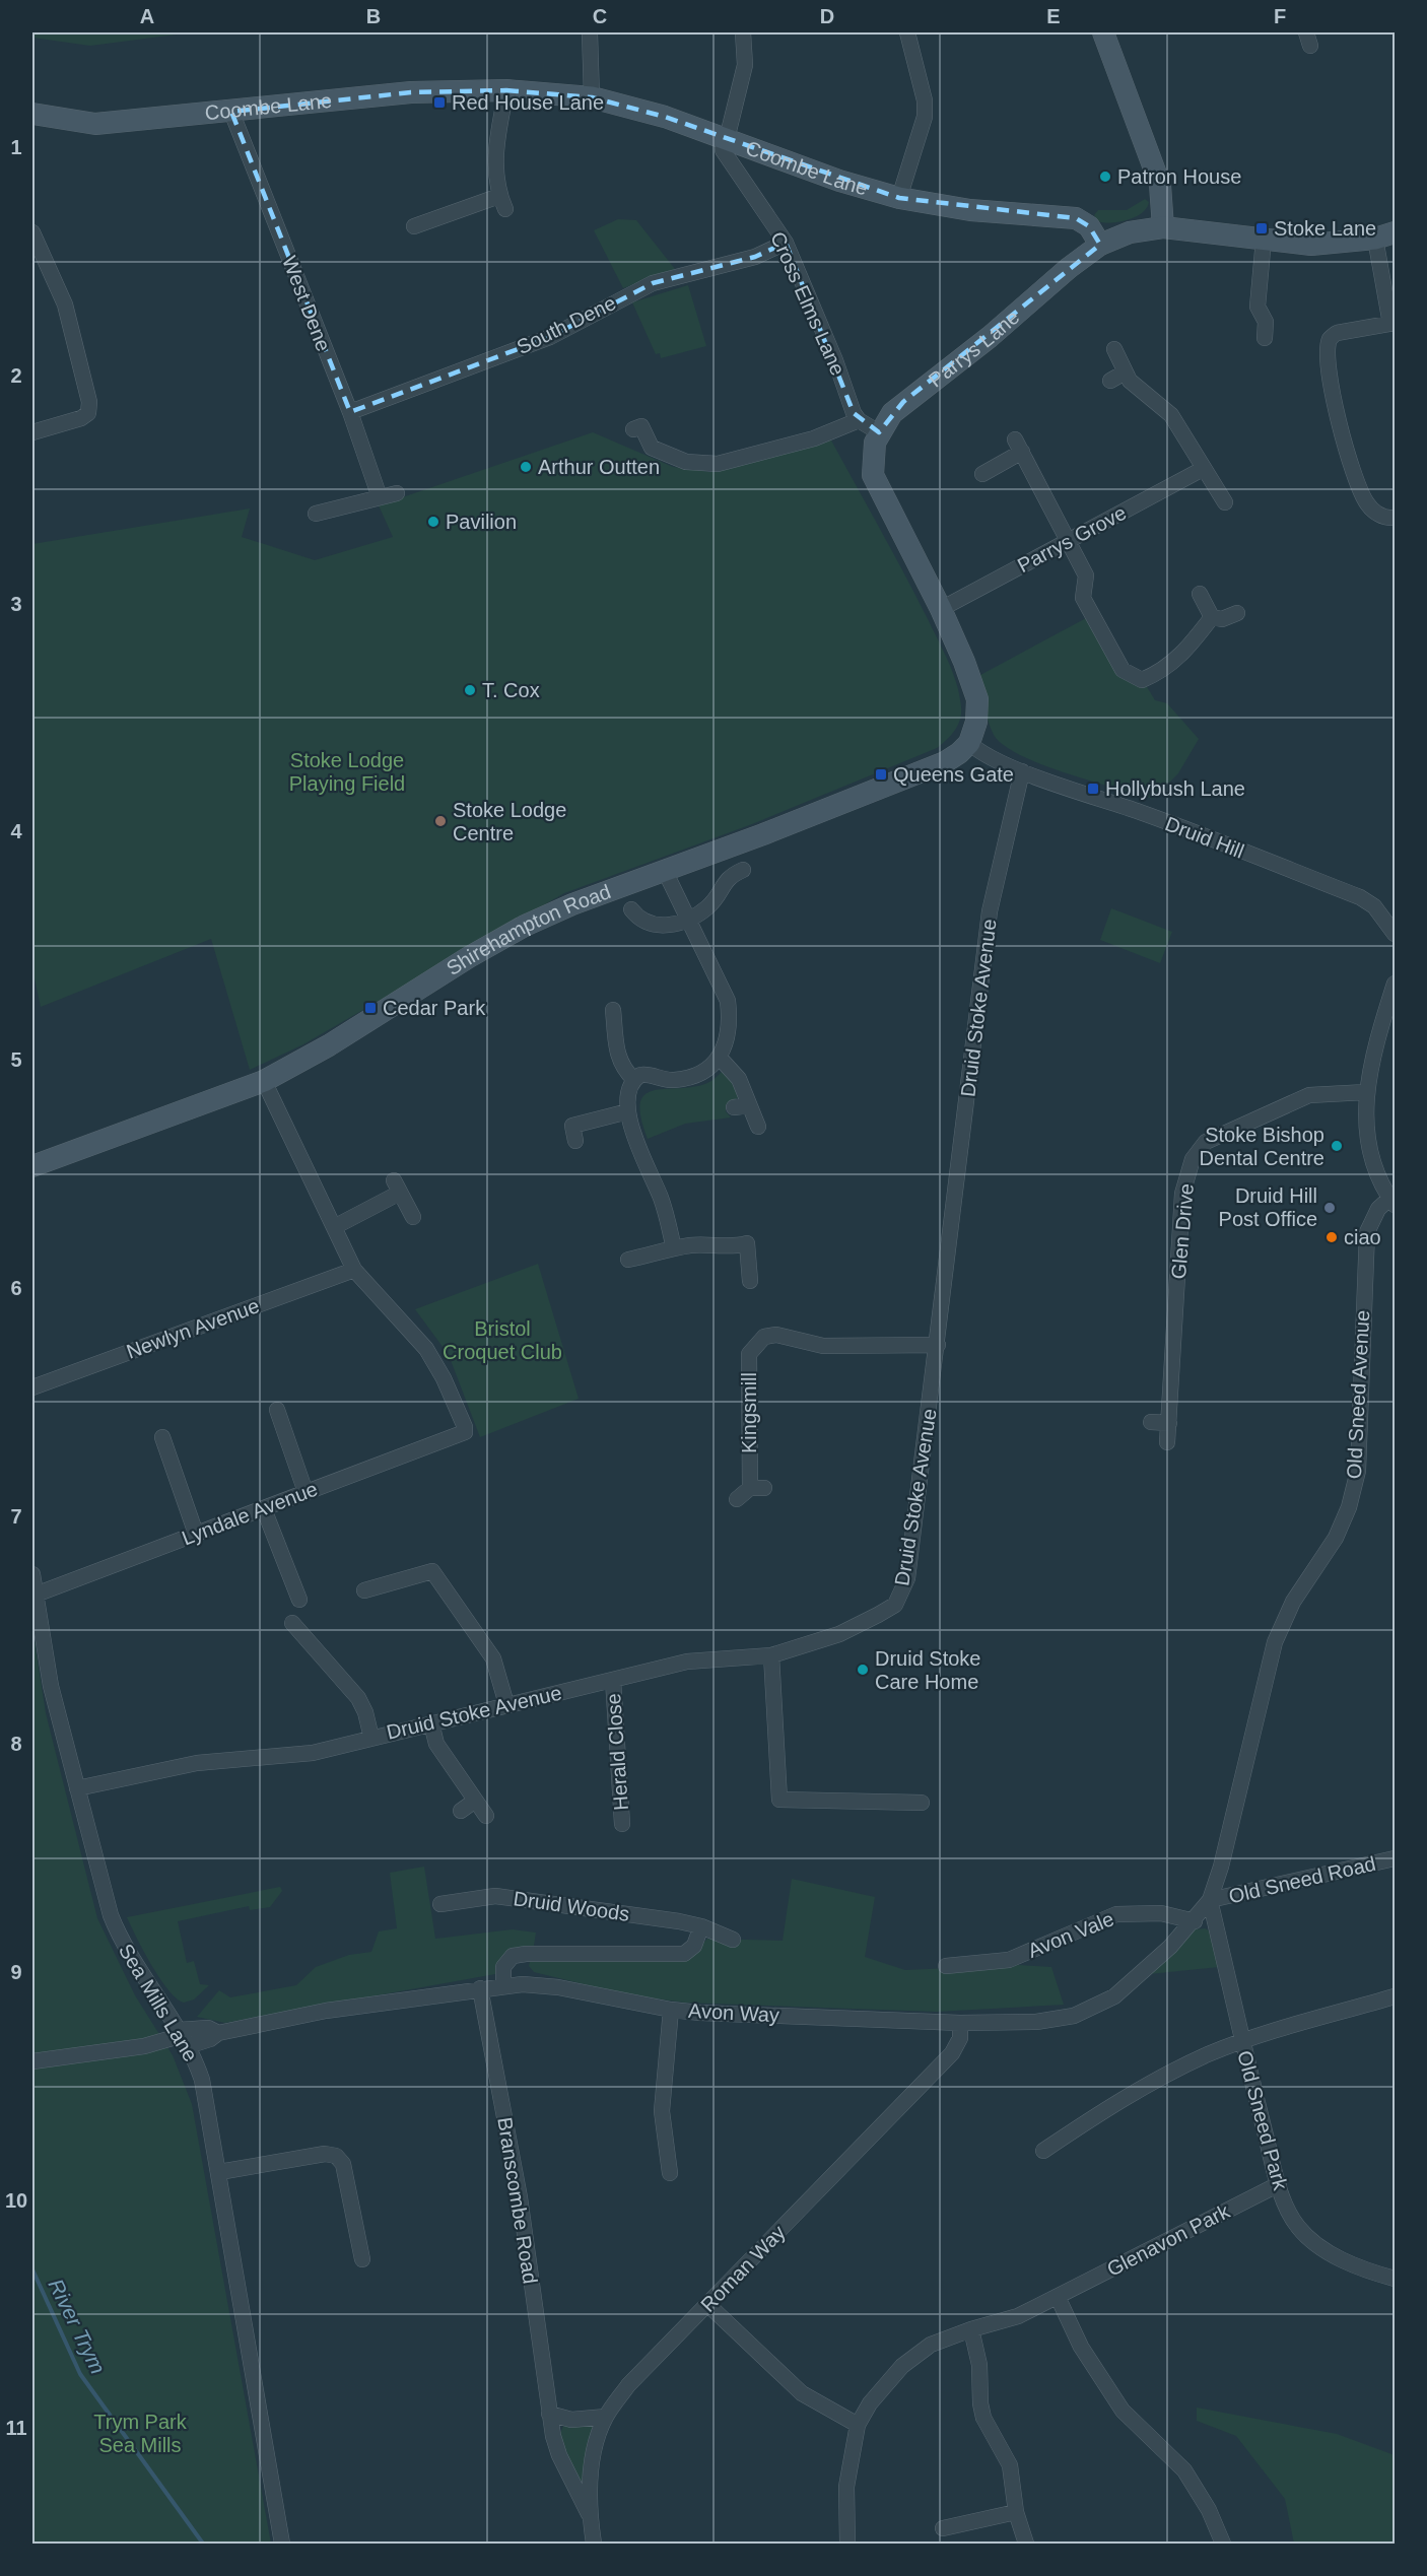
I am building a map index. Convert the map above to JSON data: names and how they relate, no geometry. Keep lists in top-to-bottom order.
{
  "streets": {
    "main road": ["Coombe Lane", "Parrys Lane", "Shirehampton Road"],
    "street": [
      "West Dene",
      "Cross Elms Lane",
      "South Dene",
      "Parrys Grove",
      "Druid Hill",
      "Druid Stoke Avenue",
      "Glen Drive",
      "Newlyn Avenue",
      "Old Sneed Avenue",
      "Kingsmill",
      "Lyndale Avenue",
      "Herald Close",
      "Old Sneed Road",
      "Druid Woods",
      "Avon Vale",
      "Sea Mills Lane",
      "Avon Way",
      "Old Sneed Park",
      "Branscombe Road",
      "Glenavon Park",
      "Roman Way"
    ]
  },
  "crossings": [
    ["Coombe Lane", "West Dene"],
    ["Coombe Lane", "Cross Elms Lane"],
    ["Coombe Lane", "Parrys Lane"],
    ["West Dene", "South Dene"],
    ["Cross Elms Lane", "South Dene"],
    ["Parrys Lane", "Parrys Grove"],
    ["Parrys Lane", "Druid Hill"],
    ["Parrys Lane", "Shirehampton Road"],
    ["Druid Hill", "Shirehampton Road"],
    ["Druid Hill", "Druid Stoke Avenue"],
    ["Druid Stoke Avenue", "Kingsmill"],
    ["Druid Stoke Avenue", "Herald Close"],
    ["Druid Stoke Avenue", "Sea Mills Lane"],
    ["Newlyn Avenue", "Lyndale Avenue"],
    ["Old Sneed Avenue", "Old Sneed Road"],
    ["Old Sneed Avenue", "Avon Way"],
    ["Old Sneed Avenue", "Old Sneed Park"],
    ["Lyndale Avenue", "Sea Mills Lane"],
    ["Old Sneed Road", "Avon Way"],
    ["Old Sneed Road", "Old Sneed Park"],
    ["Druid Woods", "Avon Way"],
    ["Avon Vale", "Avon Way"],
    ["Sea Mills Lane", "Avon Way"],
    ["Avon Way", "Old Sneed Park"],
    ["Avon Way", "Branscombe Road"],
    ["Avon Way", "Roman Way"],
    ["Old Sneed Park", "Glenavon Park"],
    ["Branscombe Road", "Roman Way"]
  ],
  "water": ["River Trym"],
  "parks": ["Stoke Lodge Playing Field", "Bristol Croquet Club", "Trym Park Sea Mills"],
  "places": {
    "transit": [
      "Red House Lane",
      "Stoke Lane",
      "Queens Gate",
      "Hollybush Lane",
      "Cedar Park"
    ],
    "other": [
      "Patron House",
      "Arthur Outten",
      "Pavilion",
      "T. Cox",
      "Stoke Lodge Centre",
      "Stoke Bishop Dental Centre",
      "Druid Hill Post Office",
      "ciao",
      "Druid Stoke Care Home"
    ]
  },
  "grid": {
    "columns": [
      "A",
      "B",
      "C",
      "D",
      "E",
      "F"
    ],
    "rows": [
      "1",
      "2",
      "3",
      "4",
      "5",
      "6",
      "7",
      "8",
      "9",
      "10",
      "11"
    ]
  }
}
